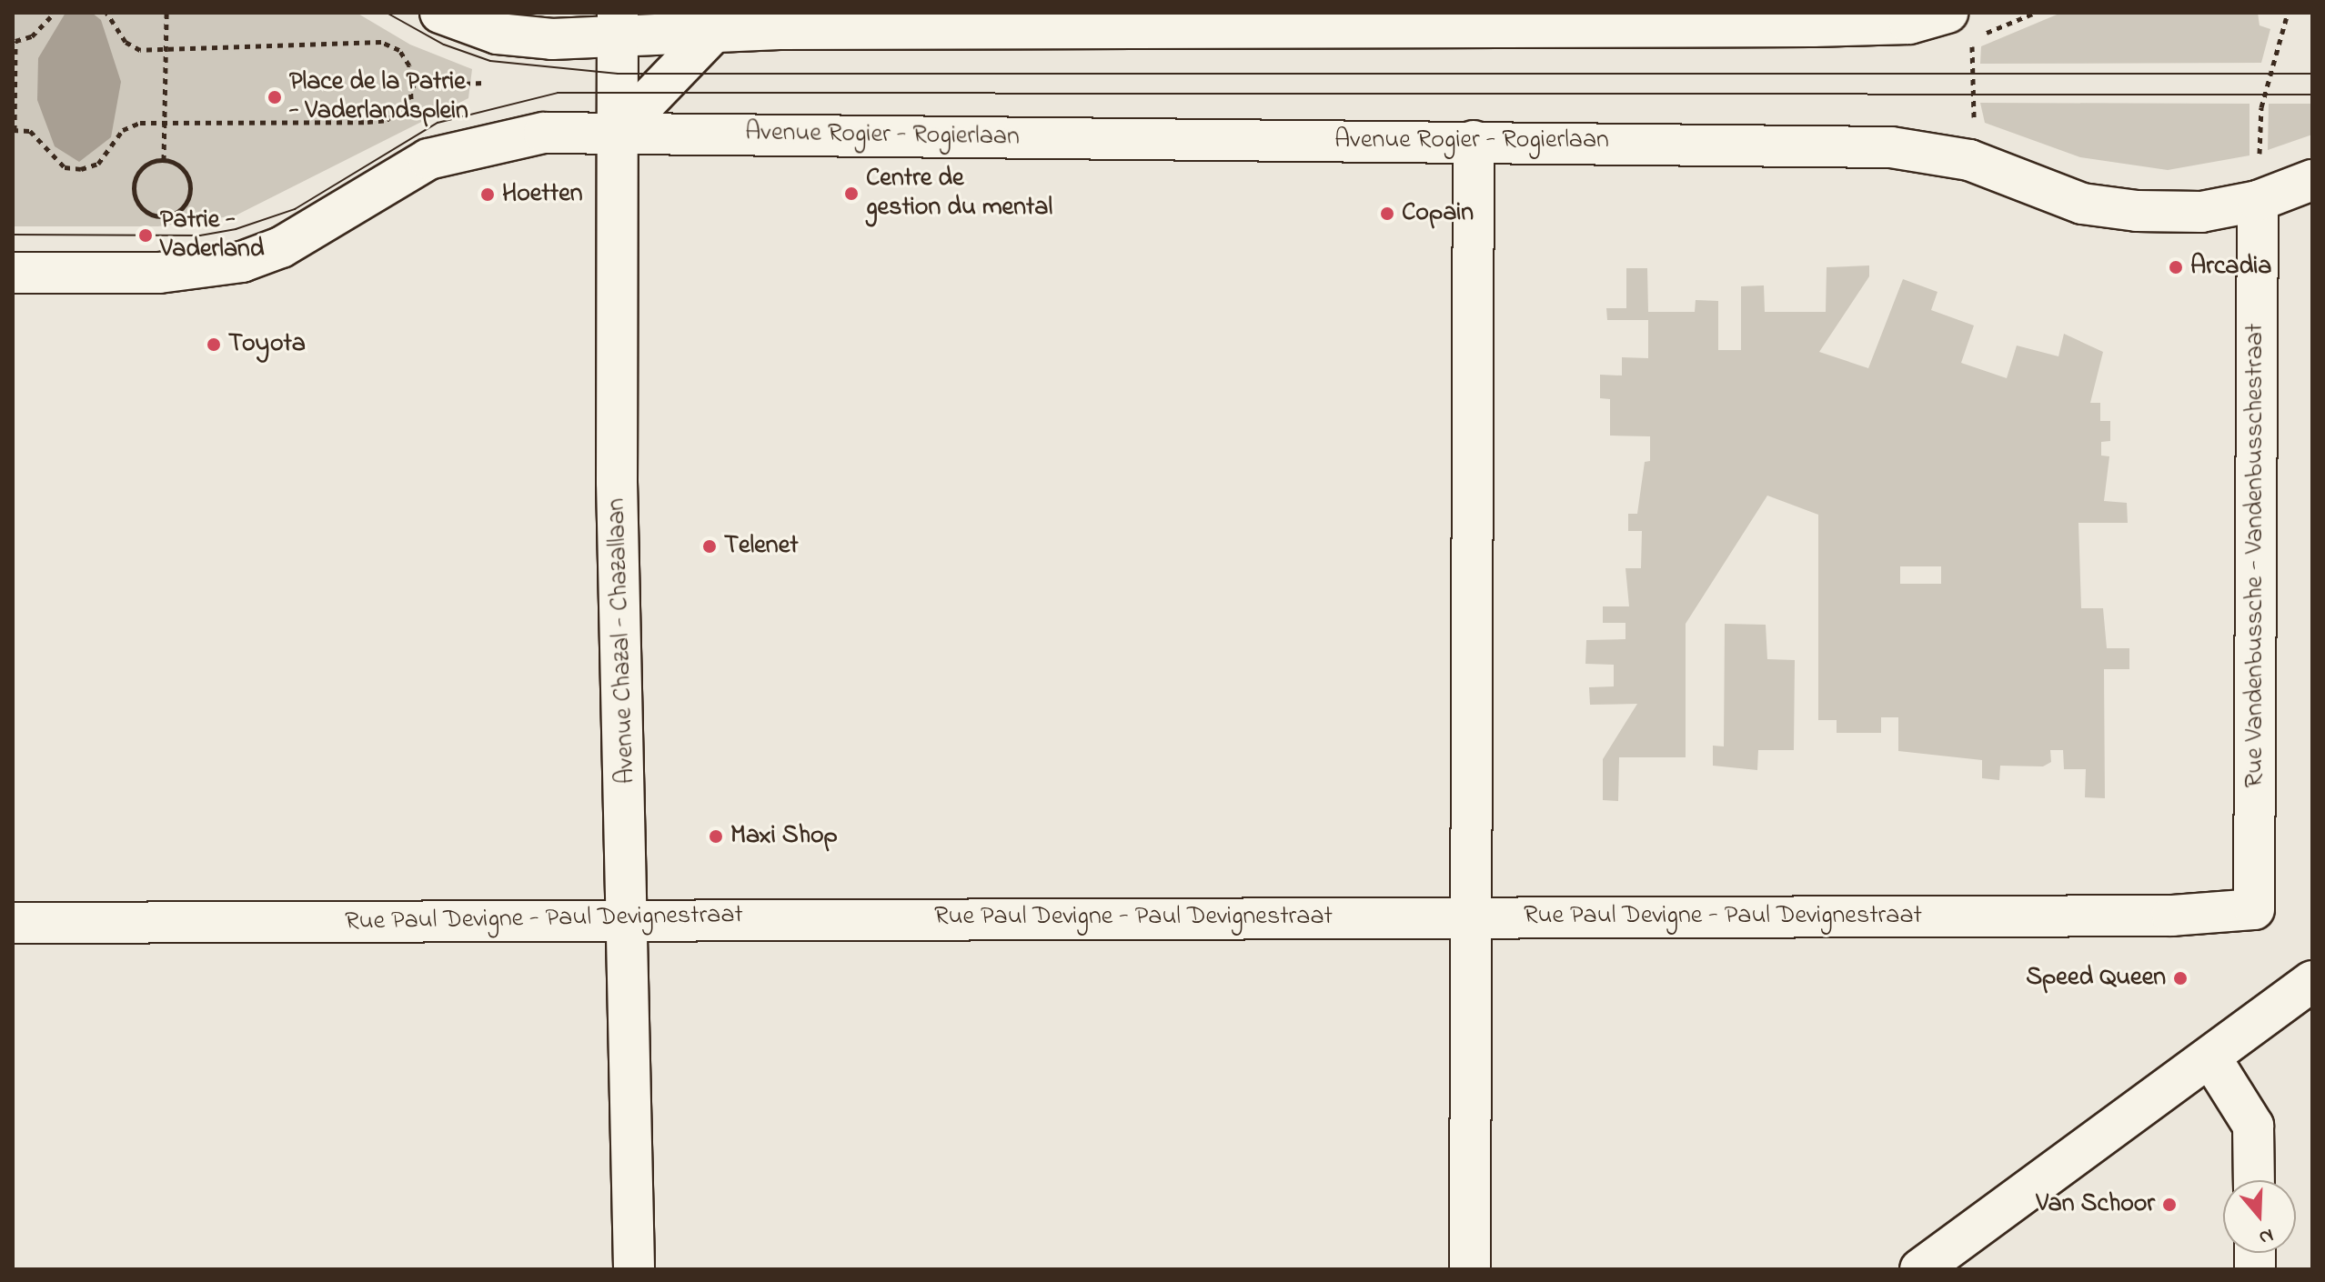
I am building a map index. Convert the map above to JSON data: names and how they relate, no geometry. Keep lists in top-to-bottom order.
{
  "streets": {
    "street": [
      "Avenue Rogier - Rogierlaan",
      "Rue Vandenbussche - Vandenbusschestraat",
      "Avenue Chazal - Chazallaan",
      "Rue Paul Devigne - Paul Devignestraat"
    ]
  },
  "crossings": [
    ["Avenue Rogier - Rogierlaan", "Rue Vandenbussche - Vandenbusschestraat"],
    ["Avenue Rogier - Rogierlaan", "Avenue Chazal - Chazallaan"],
    ["Rue Vandenbussche - Vandenbusschestraat", "Rue Paul Devigne - Paul Devignestraat"],
    ["Avenue Chazal - Chazallaan", "Rue Paul Devigne - Paul Devignestraat"]
  ],
  "places": [
    "Place de la Patrie - Vaderlandsplein",
    "Centre de gestion du mental",
    "Hoetten",
    "Copain",
    "Patrie - Vaderland",
    "Arcadia",
    "Toyota",
    "Telenet",
    "Maxi Shop",
    "Speed Queen",
    "Van Schoor"
  ],
  "north": "bottom"
}
